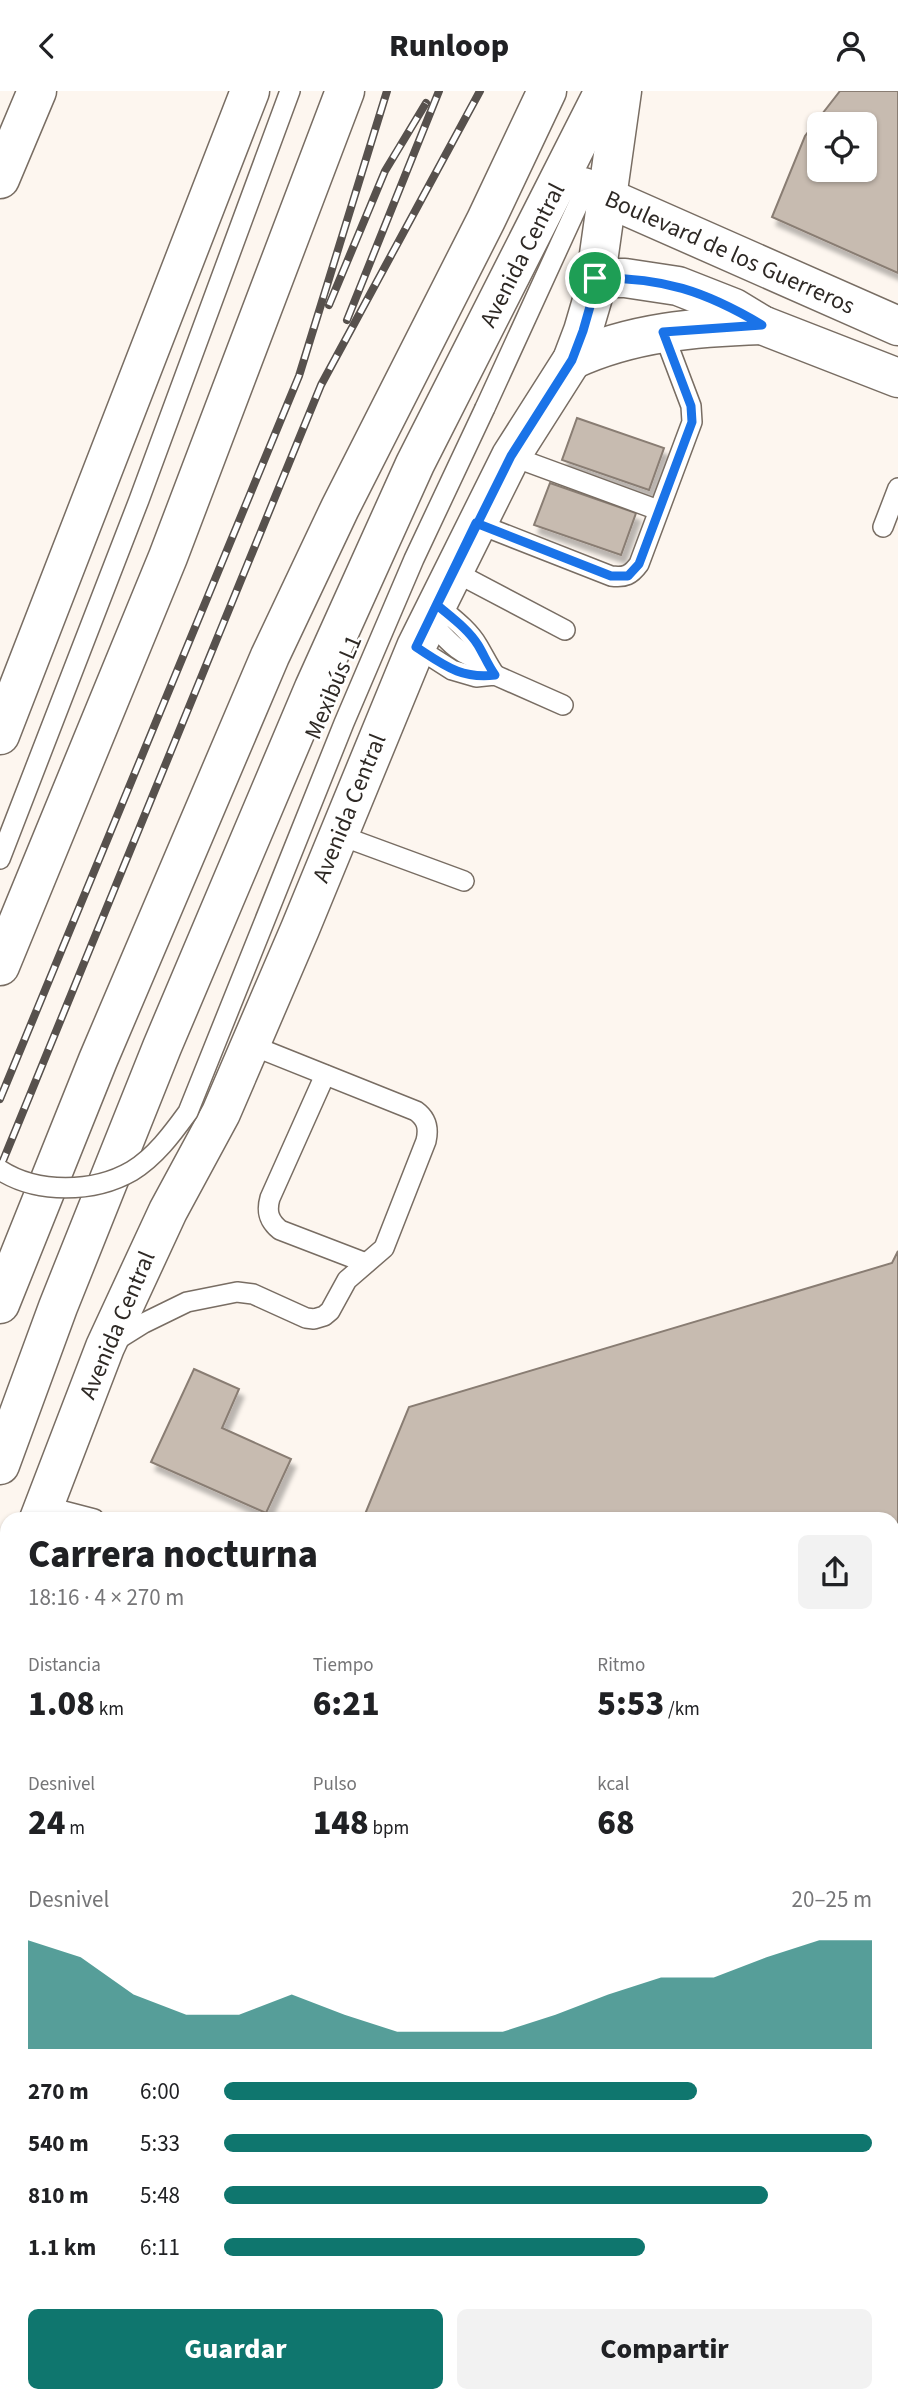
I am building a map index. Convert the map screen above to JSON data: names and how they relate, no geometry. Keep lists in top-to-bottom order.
{
  "streets": {
    "main road": ["Boulevard de los Guerreros", "Avenida Central"],
    "lane": ["Mexibús L1"]
  },
  "crossings": [
    ["Boulevard de los Guerreros", "Avenida Central"],
    ["Boulevard de los Guerreros", "Mexibús L1"],
    ["Avenida Central", "Mexibús L1"]
  ],
  "page": {
    "header": "Runloop",
    "heading": ["Carrera nocturna", "18:16 · 4 × 270 m"],
    "stats": [
      ["Distancia", "1.08 km"],
      ["Tiempo", "6:21"],
      ["Ritmo", "5:53 /km"],
      ["Desnivel", "24 m"],
      ["Pulso", "148 bpm"],
      ["kcal", "68"]
    ],
    "chart": ["Desnivel", "20–25 m"],
    "list": [
      {
        "name": "270 m",
        "note": "6:00"
      },
      {
        "name": "540 m",
        "note": "5:33"
      },
      {
        "name": "810 m",
        "note": "5:48"
      },
      {
        "name": "1.1 km",
        "note": "6:11"
      }
    ],
    "buttons": ["Guardar", "Compartir"]
  }
}
